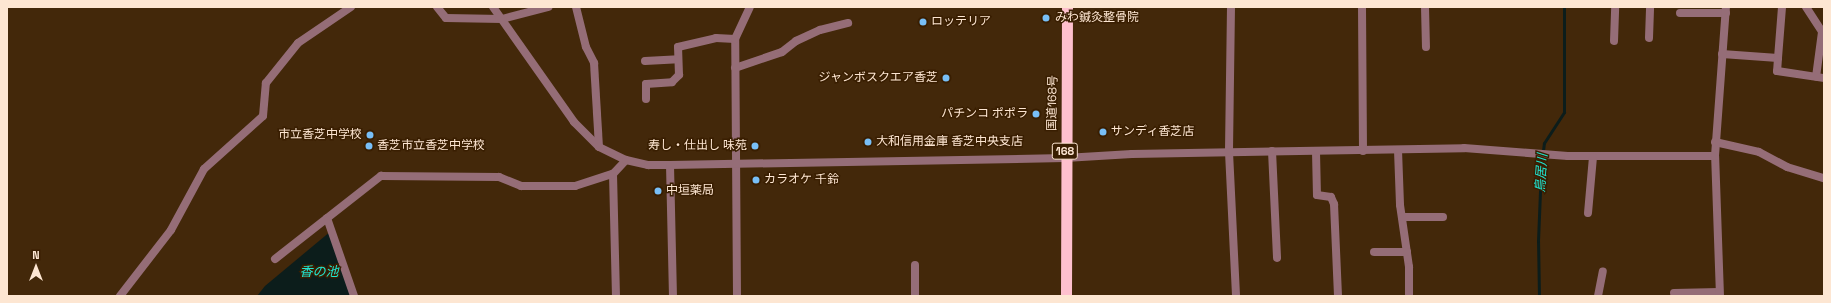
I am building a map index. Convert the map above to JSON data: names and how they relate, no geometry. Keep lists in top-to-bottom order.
{
  "streets": {
    "highway": ["国道168号", "168"]
  },
  "water": ["鳥居川", "香の池"],
  "places": [
    "みわ鍼灸整骨院",
    "ロッテリア",
    "ジャンボスクエア香芝",
    "パチンコ ポポラ",
    "サンディ香芝店",
    "市立香芝中学校",
    "大和信用金庫 香芝中央支店",
    "香芝市立香芝中学校",
    "寿し・仕出し 味苑",
    "カラオケ 千鈴",
    "中垣薬局"
  ],
  "north": "top"
}
